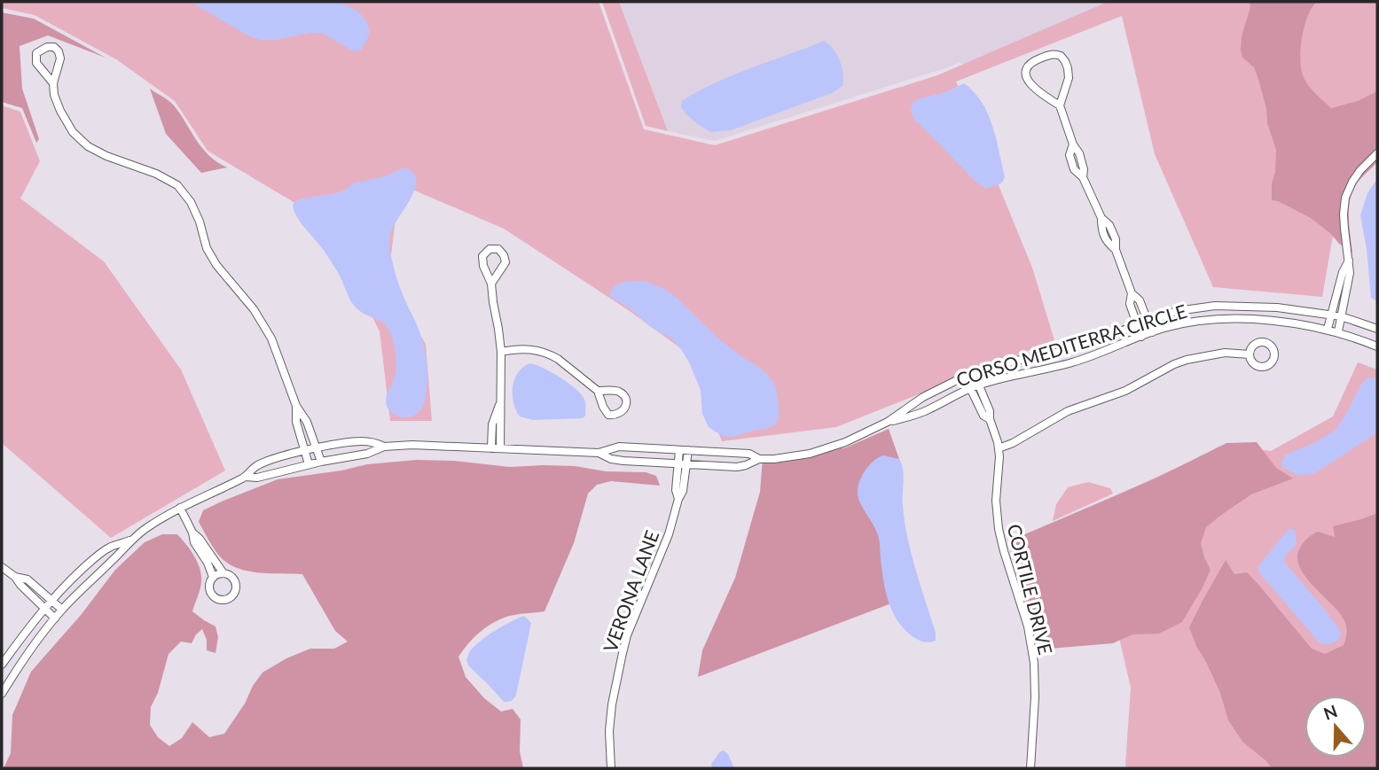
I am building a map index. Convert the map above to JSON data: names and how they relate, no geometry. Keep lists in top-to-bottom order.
{
  "streets": {
    "street": ["CORSO MEDITERRA CIRCLE", "CORTILE DRIVE", "VERONA LANE"]
  },
  "crossings": [
    ["CORSO MEDITERRA CIRCLE", "CORTILE DRIVE"],
    ["CORSO MEDITERRA CIRCLE", "VERONA LANE"]
  ],
  "north": "top"
}
